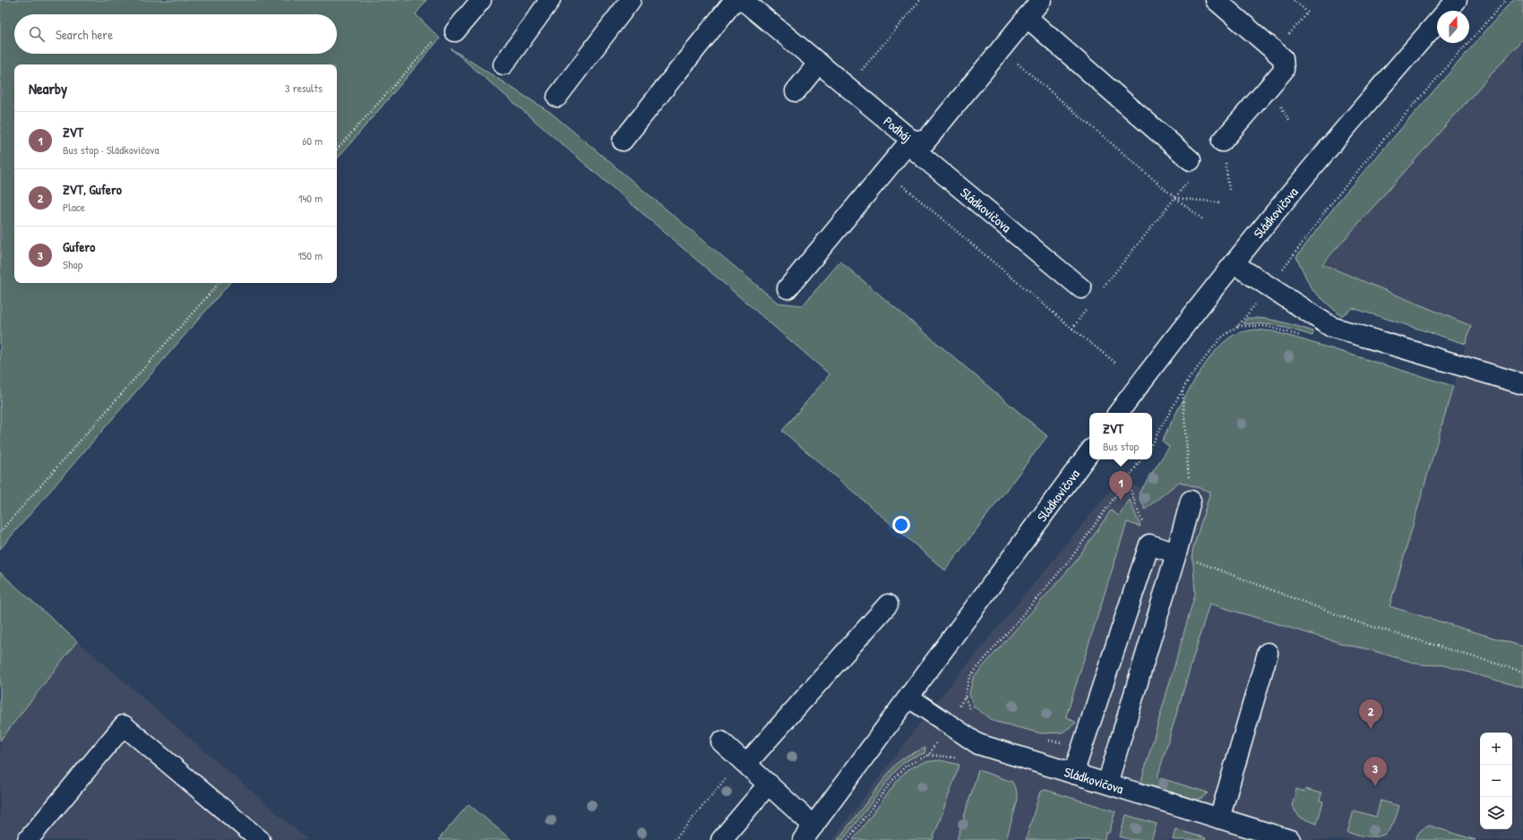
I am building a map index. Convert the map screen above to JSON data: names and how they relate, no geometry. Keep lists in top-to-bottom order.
{
  "streets": {
    "street": ["Podháj", "Sládkovičova"]
  },
  "crossings": [
    ["Podháj", "Sládkovičova"]
  ],
  "north": "top",
  "page": {
    "search": "Search here",
    "heading": ["Nearby", "3 results"],
    "list": [
      {
        "mark": "1",
        "name": "ZVT",
        "note": "Bus stop · Sládkovičova",
        "value": "60 m"
      },
      {
        "mark": "2",
        "name": "ZVT, Gufero",
        "note": "Place",
        "value": "140 m"
      },
      {
        "mark": "3",
        "name": "Gufero",
        "note": "Shop",
        "value": "150 m"
      }
    ],
    "popup": ["ZVT", "Bus stop"],
    "pins": ["1", "2", "3"],
    "map_buttons": ["+", "−"]
  }
}
